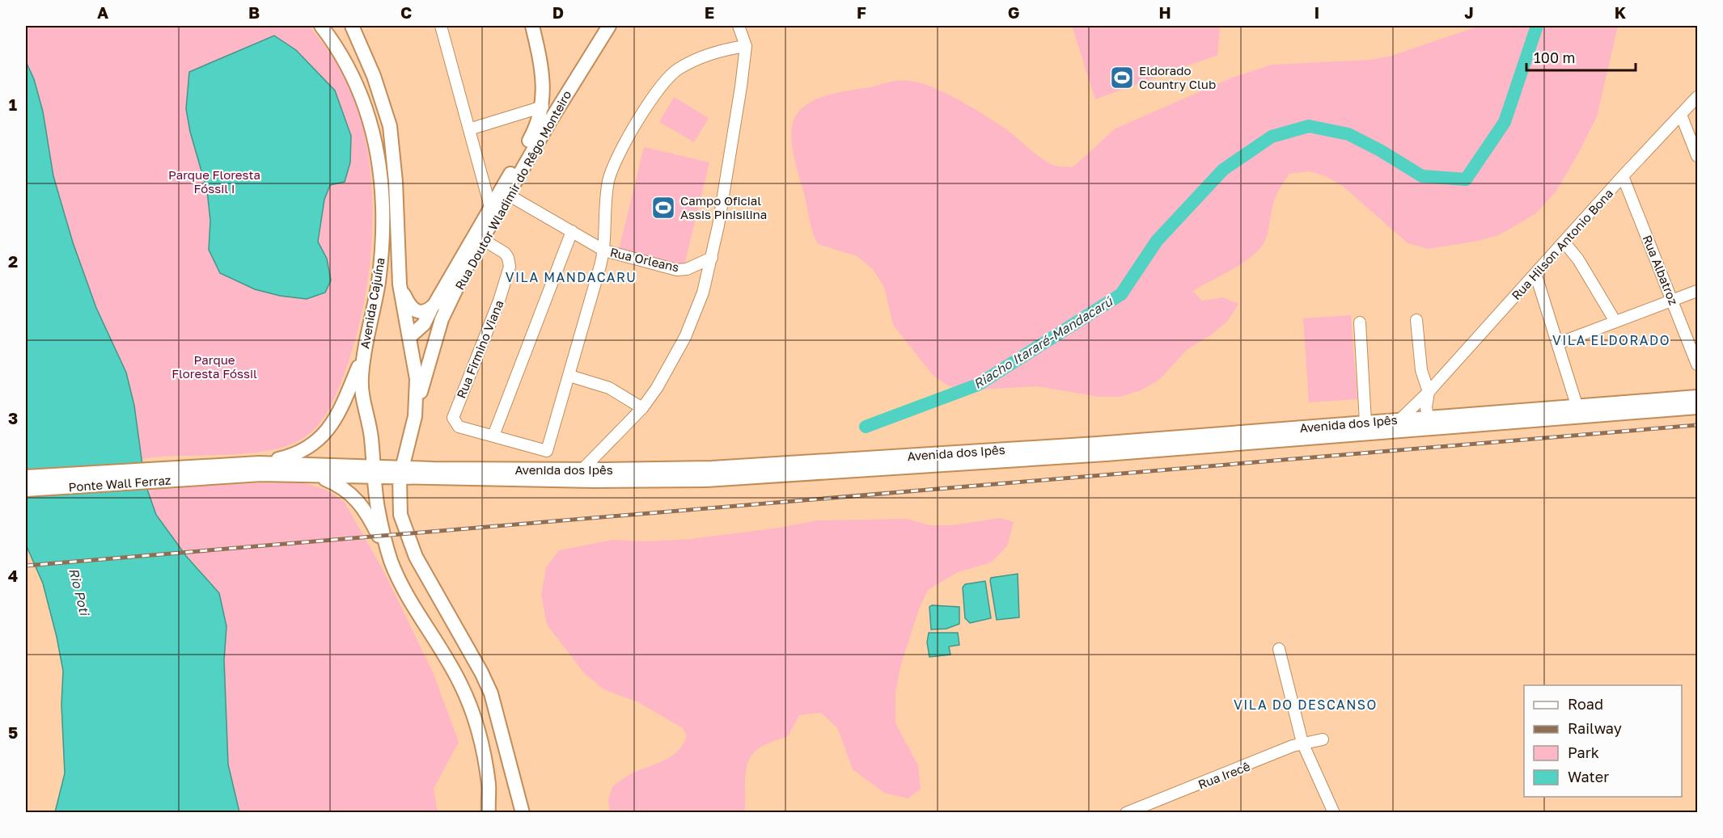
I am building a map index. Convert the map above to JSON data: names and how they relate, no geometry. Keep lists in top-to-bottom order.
{
  "streets": {
    "main road": [
      "Rua Doutor Wladimir do Rêgo Monteiro",
      "Avenida Cajuína",
      "Avenida dos Ipês",
      "Ponte Wall Ferraz"
    ],
    "street": [
      "Rua Hilson Antonio Bona",
      "Rua Orleans",
      "Rua Albatroz",
      "Rua Firmino Viana",
      "Rua Irecê"
    ]
  },
  "crossings": [
    ["Rua Doutor Wladimir do Rêgo Monteiro", "Rua Orleans"],
    ["Rua Doutor Wladimir do Rêgo Monteiro", "Avenida Cajuína"],
    ["Rua Doutor Wladimir do Rêgo Monteiro", "Rua Firmino Viana"],
    ["Rua Hilson Antonio Bona", "Rua Albatroz"],
    ["Rua Hilson Antonio Bona", "Avenida dos Ipês"],
    ["Avenida Cajuína", "Avenida dos Ipês"],
    ["Avenida dos Ipês", "Ponte Wall Ferraz"]
  ],
  "districts": ["VILA MANDACARU", "VILA ELDORADO", "VILA DO DESCANSO"],
  "water": ["Riacho Itararé-Mandacarú", "Rio Poti"],
  "parks": ["Parque Floresta Fóssil I", "Parque Floresta Fóssil"],
  "places": {
    "sports": ["Eldorado Country Club", "Campo Oficial Assis Pinisilina"]
  },
  "legend": [
    "Road",
    "Railway",
    "Park",
    "Water"
  ],
  "scale_bar": "100 m",
  "grid": {
    "columns": [
      "A",
      "B",
      "C",
      "D",
      "E",
      "F",
      "G",
      "H",
      "I",
      "J",
      "K"
    ],
    "rows": [
      "1",
      "2",
      "3",
      "4",
      "5"
    ]
  }
}
